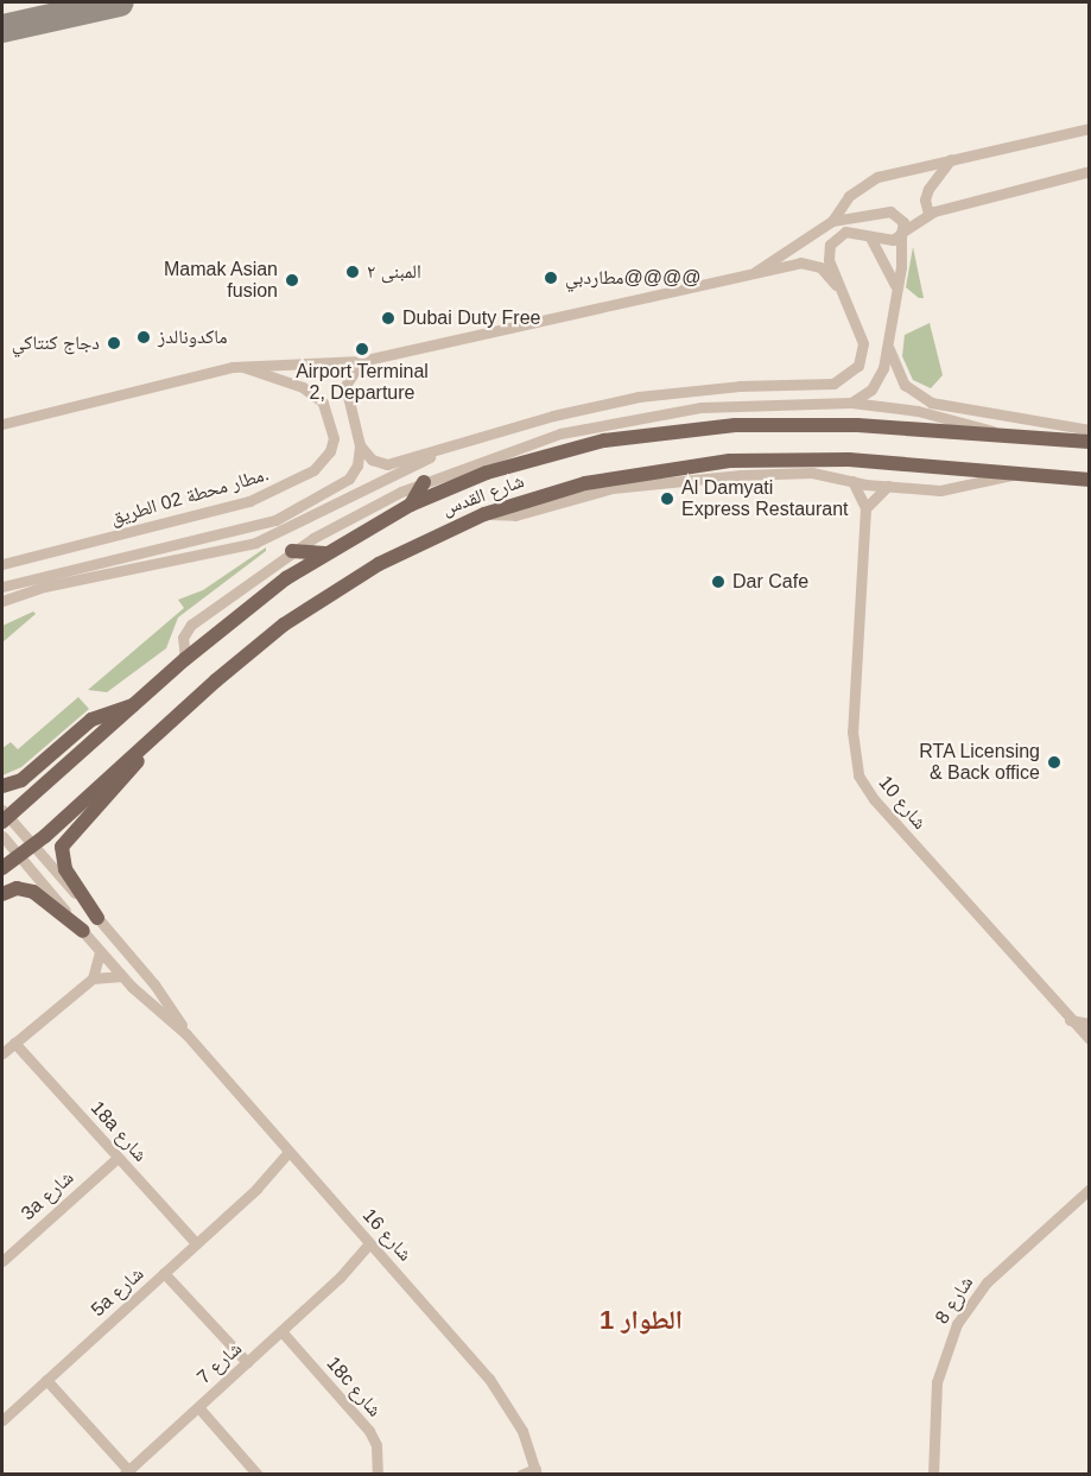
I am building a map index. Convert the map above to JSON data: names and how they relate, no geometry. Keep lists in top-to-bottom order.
{
  "streets": {
    "main road": ["شارع القدس"],
    "street": [
      "مطار محطة 02 الطريق.",
      "شارع 10",
      "18a شارع",
      "3a شارع",
      "شارع 16",
      "5a شارع",
      "شارع 8",
      "شارع 7",
      "18c شارع"
    ]
  },
  "crossings": [
    ["شارع القدس", "شارع 16"],
    ["18a شارع", "3a شارع"],
    ["18a شارع", "5a شارع"],
    ["شارع 16", "5a شارع"],
    ["شارع 16", "شارع 7"],
    ["شارع 7", "18c شارع"]
  ],
  "districts": ["الطوار 1"],
  "places": [
    "المبنى ٢",
    "مطاردبي@@@@",
    "Mamak Asian fusion",
    "Dubai Duty Free",
    "ماكدونالدز",
    "دجاج كنتاكي",
    "Airport Terminal 2, Departure",
    "Al Damyati Express Restaurant",
    "Dar Cafe",
    "RTA Licensing & Back office"
  ]
}
